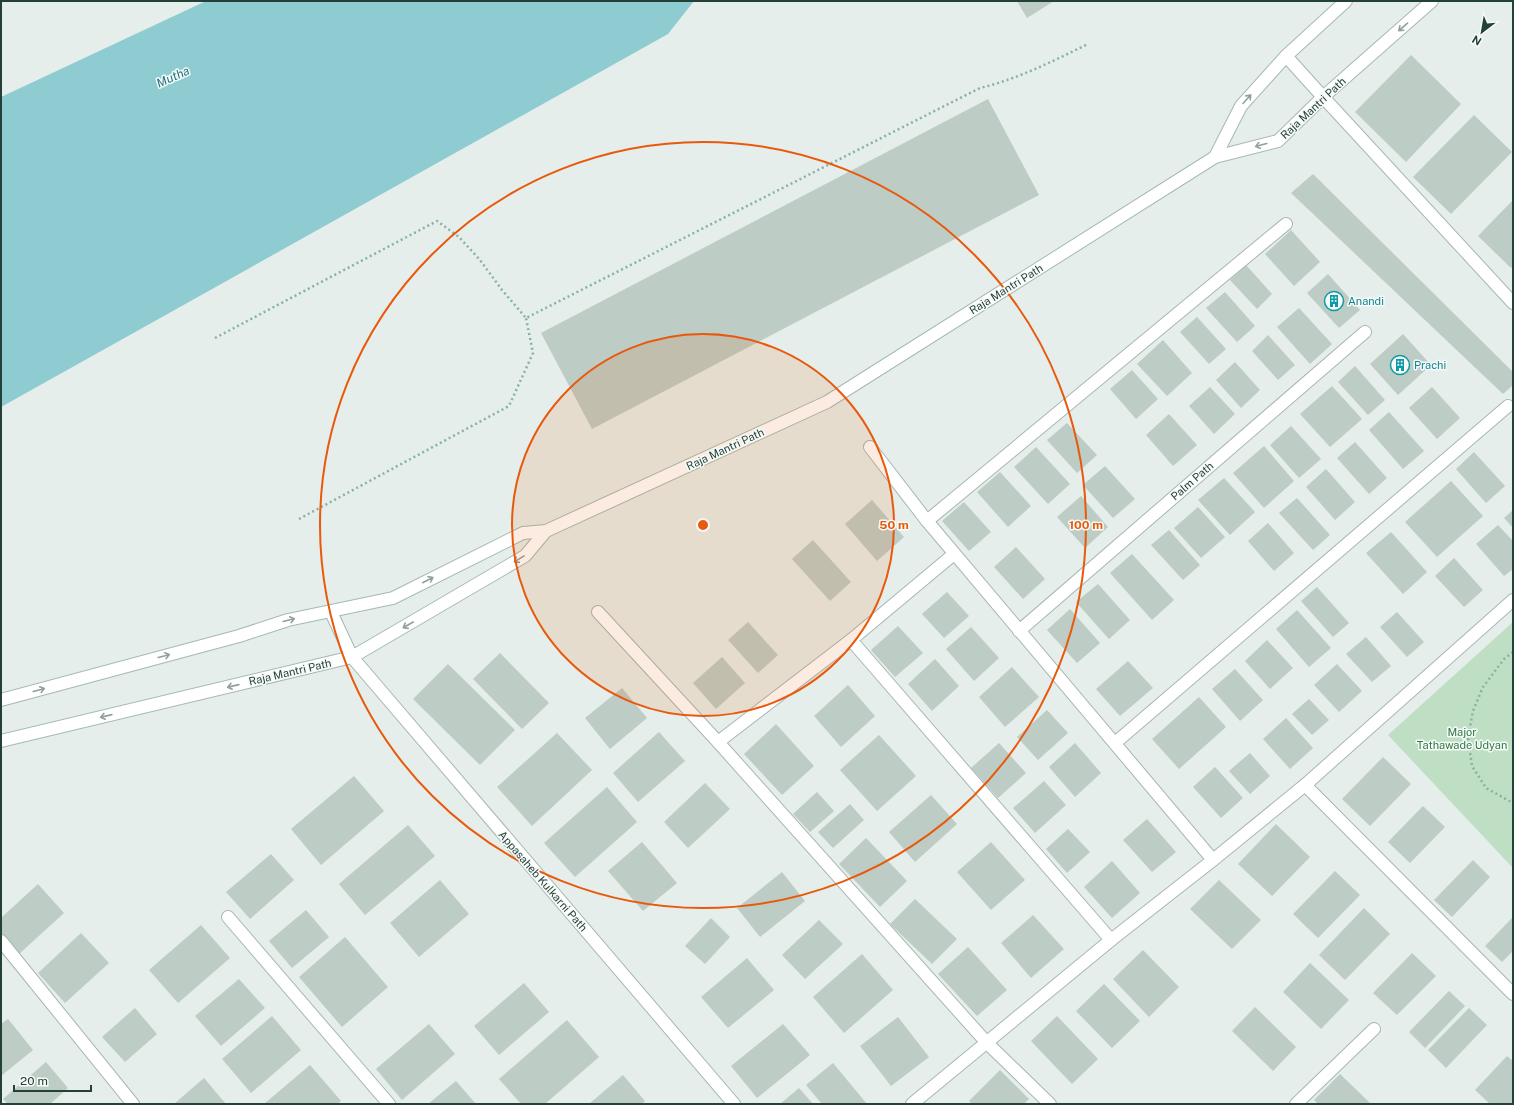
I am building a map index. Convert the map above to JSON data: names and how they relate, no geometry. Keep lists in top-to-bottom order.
{
  "streets": {
    "street": ["Raja Mantri Path", "Palm Path", "Appasaheb Kulkarni Path"]
  },
  "crossings": [
    ["Raja Mantri Path", "Appasaheb Kulkarni Path"]
  ],
  "water": ["Mutha"],
  "parks": ["Major Tathawade Udyan"],
  "places": {
    "building": ["Anandi", "Prachi"]
  },
  "scale_bar": "20 m",
  "north": "bottom left",
  "rings": ["50 m", "100 m"]
}
